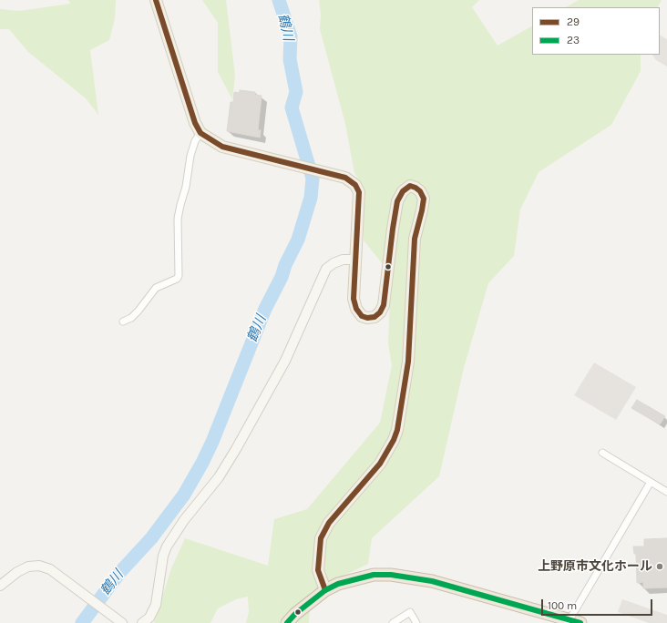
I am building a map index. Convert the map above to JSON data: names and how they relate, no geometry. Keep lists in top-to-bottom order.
{
  "water": ["鶴川"],
  "places": ["上野原市文化ホール"],
  "lines": ["transit line 29", "transit line 23"],
  "legend": ["29", "23"],
  "scale_bar": "100 m"
}
